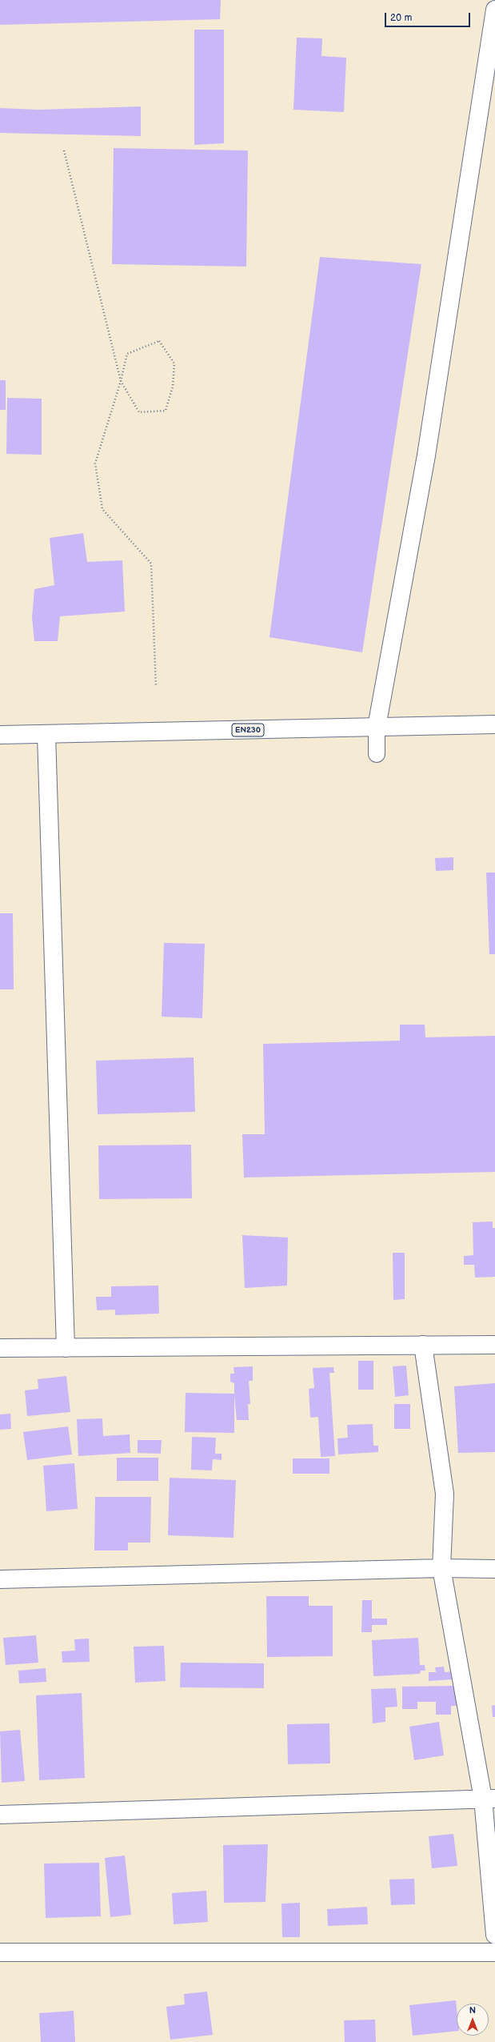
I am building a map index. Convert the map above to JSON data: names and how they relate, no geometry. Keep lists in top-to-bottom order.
{
  "streets": {
    "street": ["EN230"]
  },
  "scale_bar": "20 m",
  "north": "top"
}
